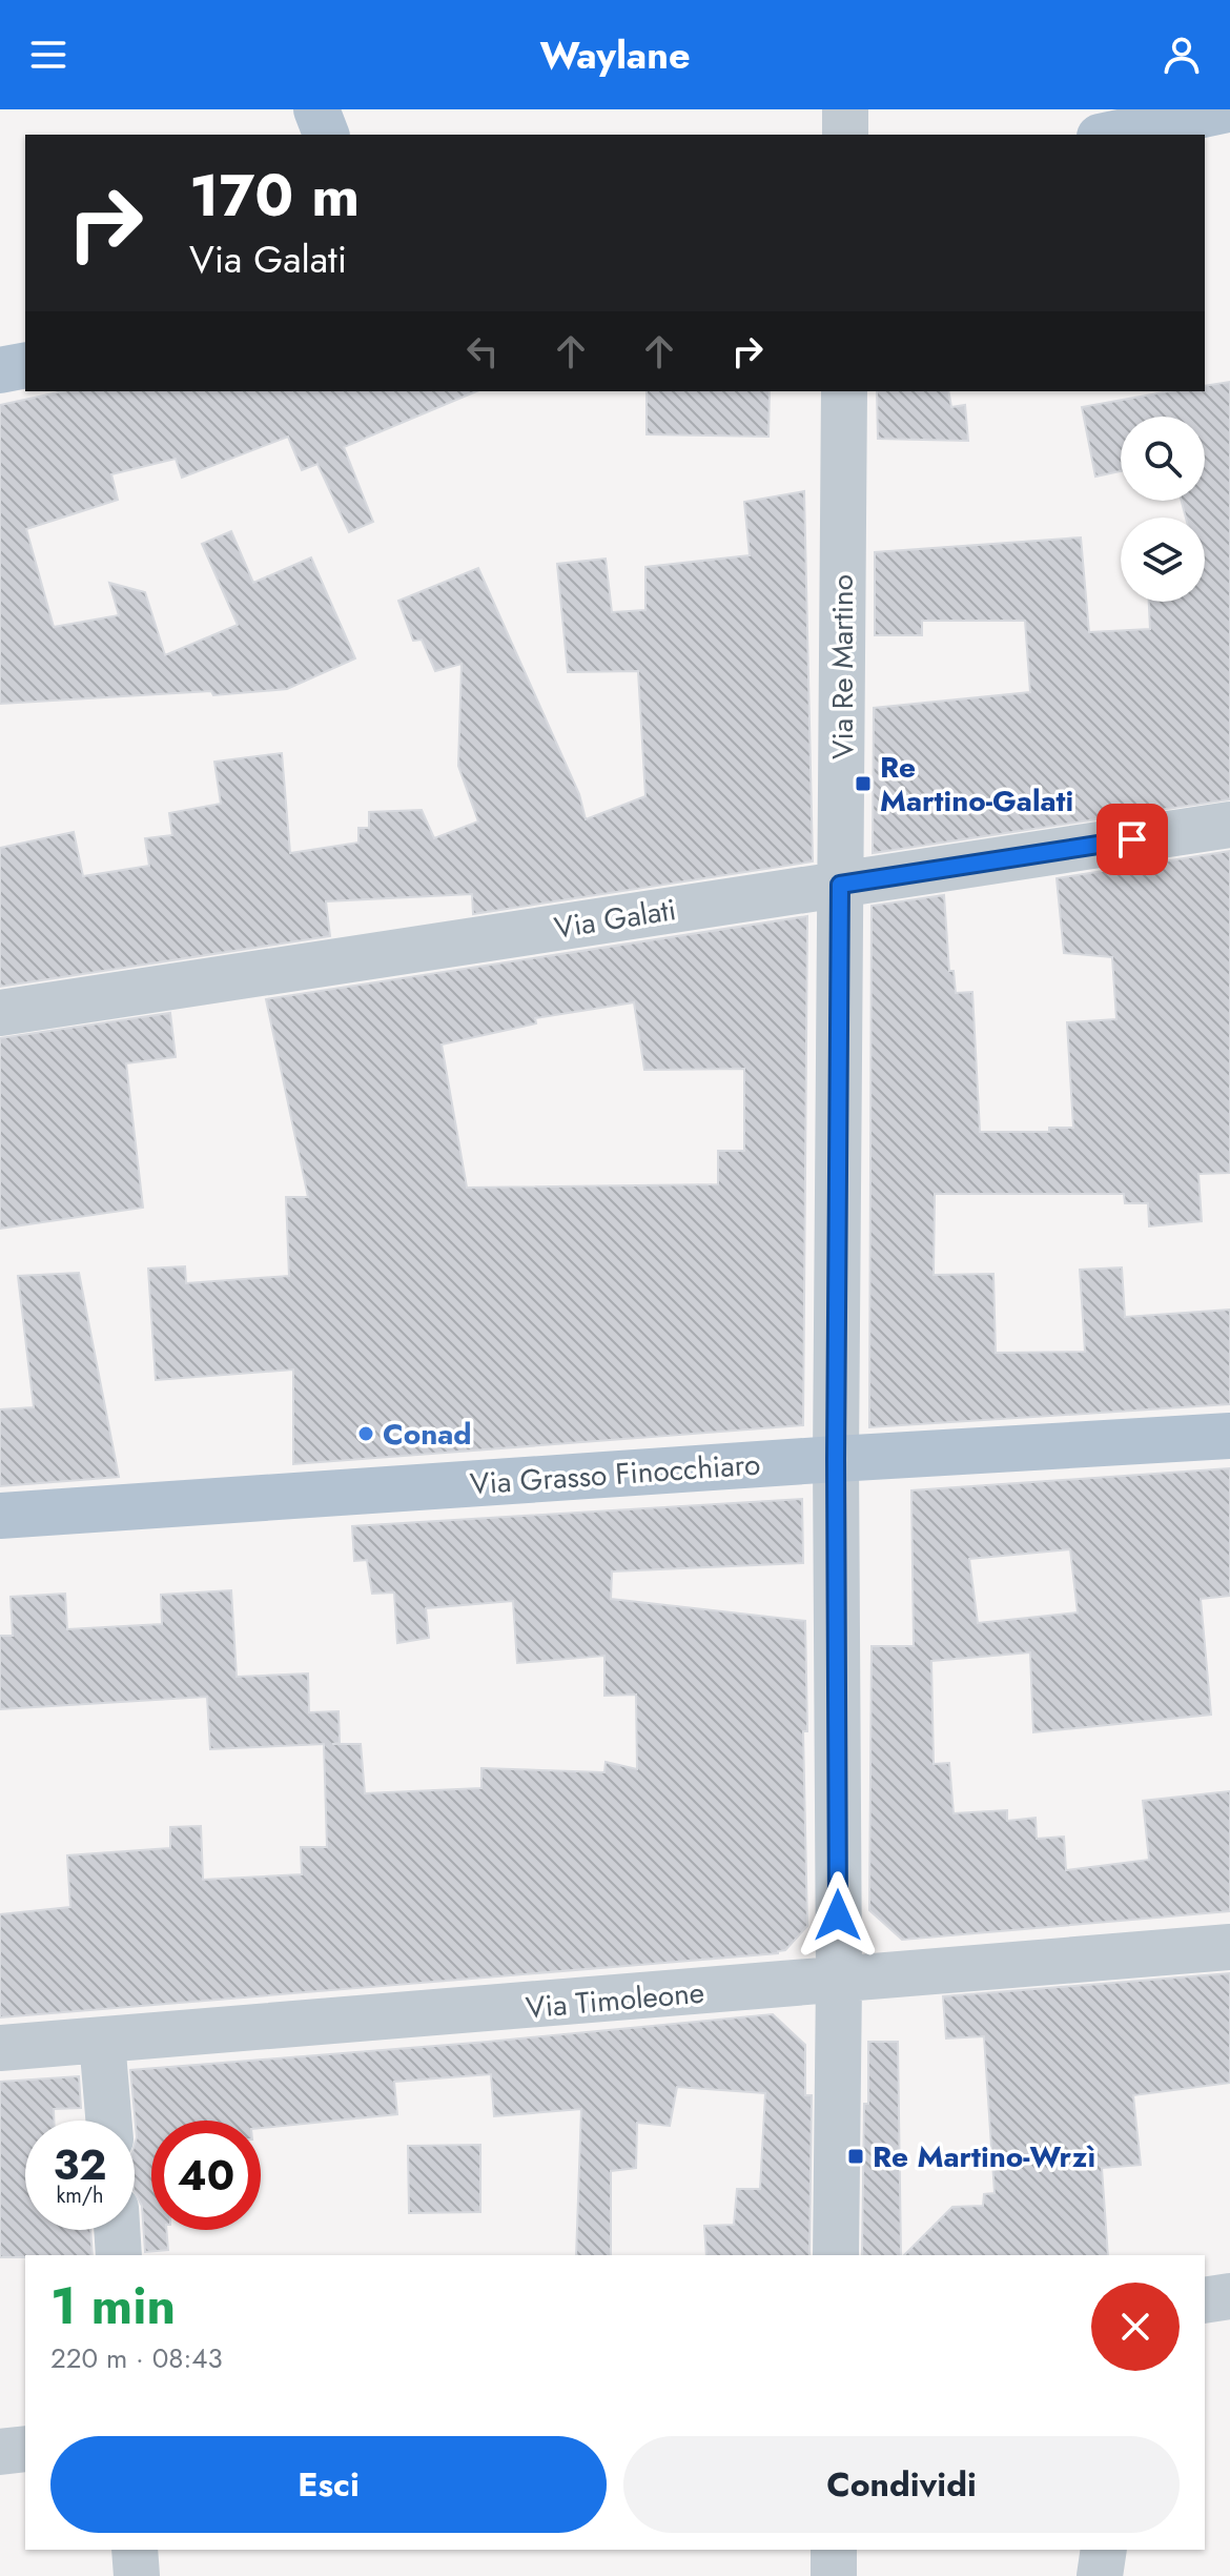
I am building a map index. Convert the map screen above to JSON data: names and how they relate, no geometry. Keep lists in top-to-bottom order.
{
  "streets": {
    "main road": ["Via Grasso Finocchiaro"],
    "street": ["Via Re Martino", "Via Galati", "Via Timoleone"]
  },
  "crossings": [
    ["Via Re Martino", "Via Galati"],
    ["Via Re Martino", "Via Grasso Finocchiaro"],
    ["Via Re Martino", "Via Timoleone"]
  ],
  "places": {
    "transit": ["Re Martino-Galati", "Re Martino-Wrzì"],
    "other": ["Conad"]
  },
  "page": {
    "header": "Waylane",
    "turn": ["170 m", "Via Galati"],
    "speed": "32 km/h",
    "limit": "40",
    "heading": ["1 min", "220 m · 08:43"],
    "buttons": ["Esci", "Condividi"]
  }
}
